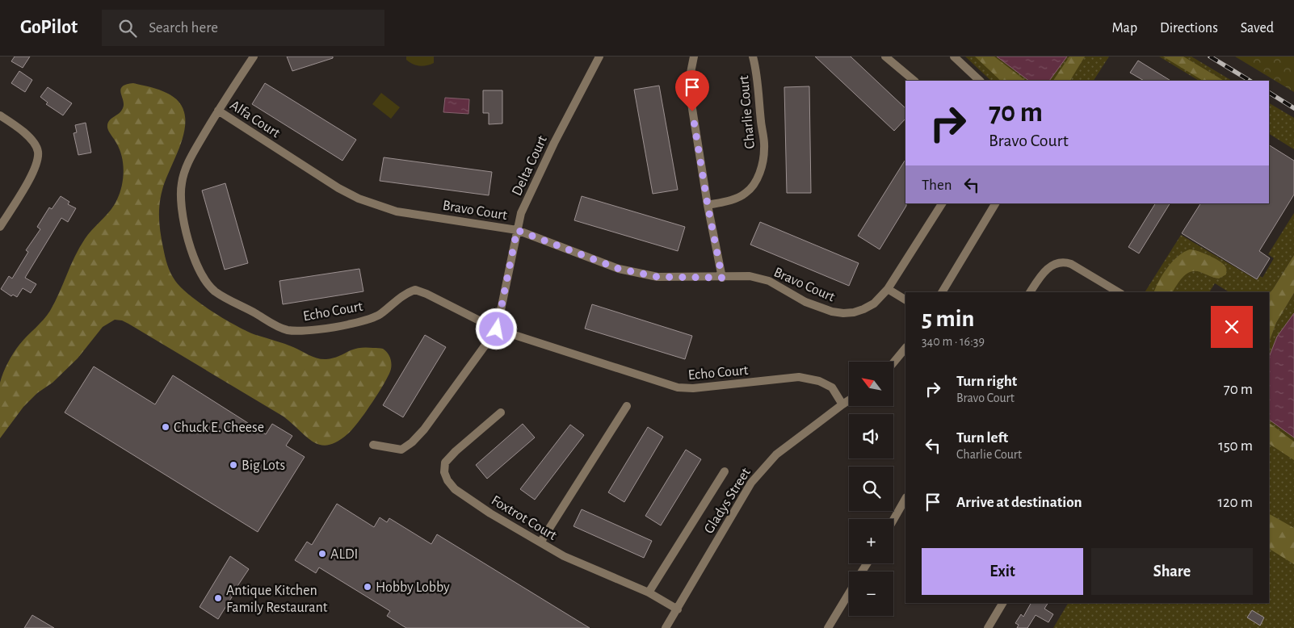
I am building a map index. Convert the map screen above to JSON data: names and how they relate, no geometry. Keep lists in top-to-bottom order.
{
  "streets": {
    "street": [
      "Charlie Court",
      "Alfa Court",
      "Delta Court",
      "Bravo Court",
      "Echo Court",
      "Gladys Street",
      "Foxtrot Court"
    ]
  },
  "crossings": [
    ["Alfa Court", "Bravo Court"],
    ["Alfa Court", "Echo Court"],
    ["Delta Court", "Bravo Court"],
    ["Delta Court", "Echo Court"],
    ["Echo Court", "Gladys Street"],
    ["Gladys Street", "Foxtrot Court"]
  ],
  "places": [
    "Chuck E. Cheese",
    "Big Lots",
    "ALDI",
    "Hobby Lobby",
    "Antique Kitchen Family Restaurant"
  ],
  "north": "top left",
  "page": {
    "header": "GoPilot",
    "search": "Search here",
    "nav": ["Map", "Directions", "Saved"],
    "turn": ["70 m", "Bravo Court"],
    "then": "Then",
    "heading": ["5 min", "340 m · 16:39"],
    "list": [
      {
        "name": "Turn right",
        "note": "Bravo Court",
        "value": "70 m"
      },
      {
        "name": "Turn left",
        "note": "Charlie Court",
        "value": "150 m"
      },
      {
        "name": "Arrive at destination",
        "value": "120 m"
      }
    ],
    "map_buttons": ["+", "−"],
    "buttons": ["Exit", "Share"]
  }
}
